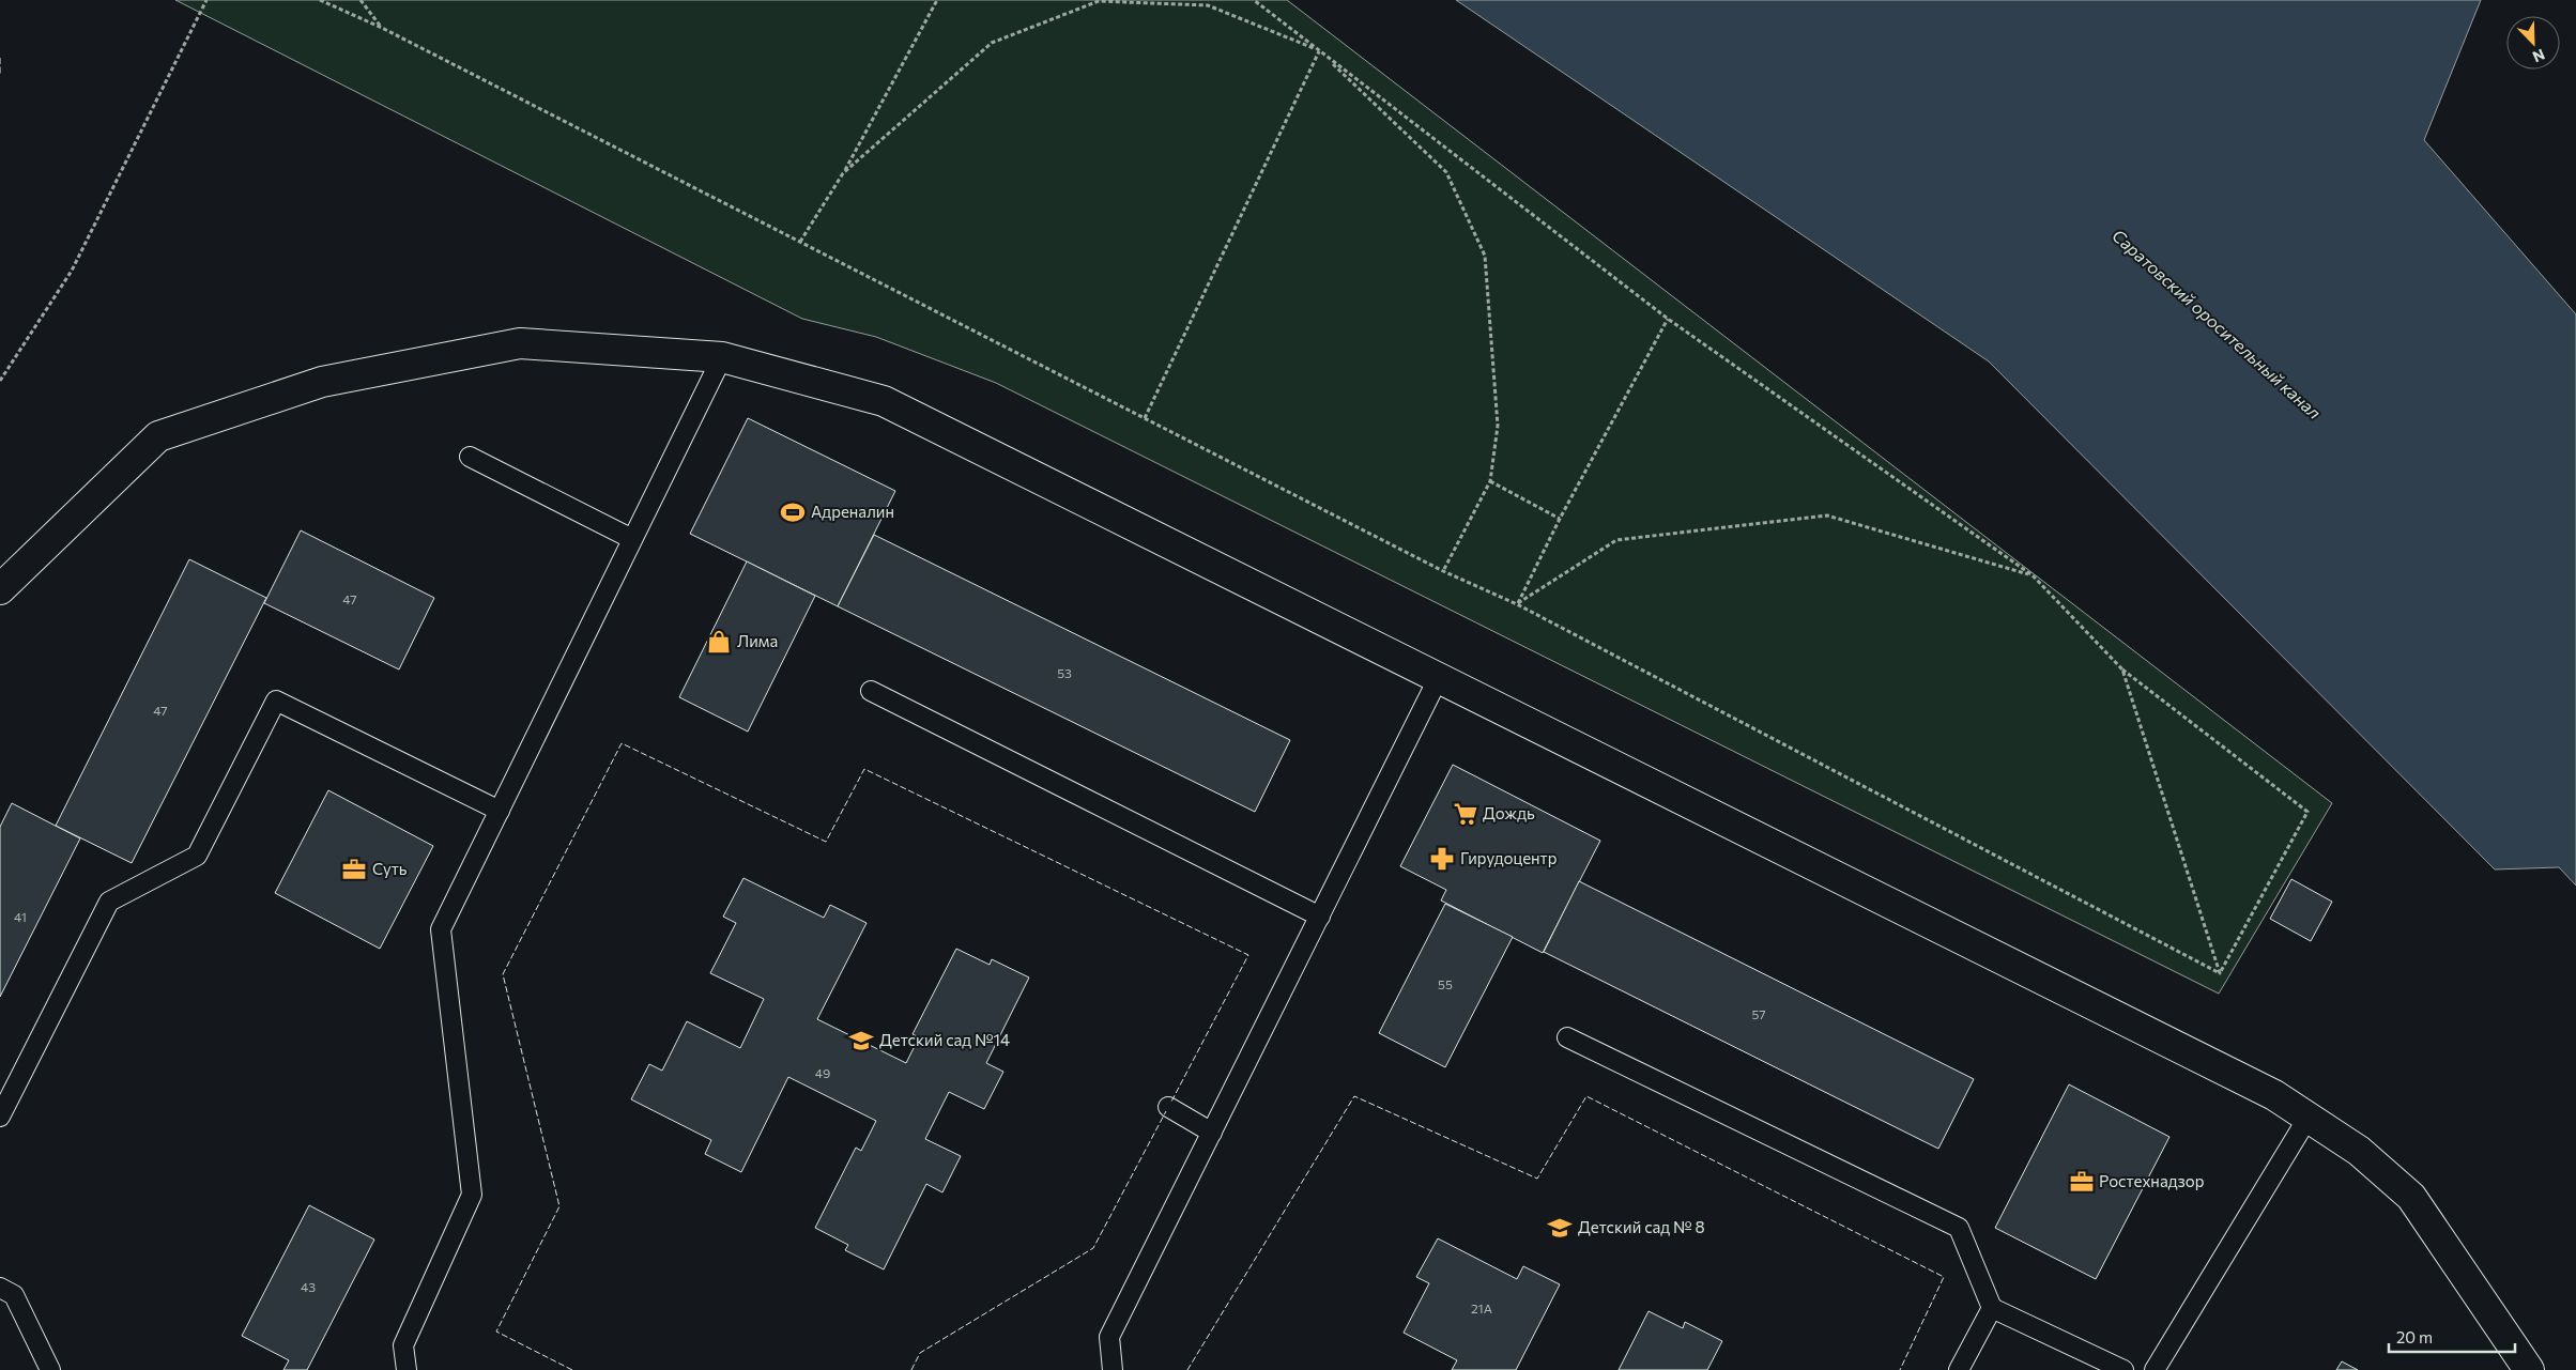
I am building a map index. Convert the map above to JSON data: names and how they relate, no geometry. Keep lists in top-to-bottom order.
{
  "water": ["Саратовский оросительный канал"],
  "places": {
    "sports": ["Адреналин"],
    "shop": ["Лима"],
    "supermarket": ["Дождь"],
    "pharmacy": ["Гирудоцентр"],
    "office": ["Суть", "Ростехнадзор"],
    "school or university": ["Детский сад №14", "Детский сад № 8"]
  },
  "house_numbers": [
    "47",
    "53",
    "47",
    "41",
    "55",
    "57",
    "49",
    "43",
    "21А"
  ],
  "scale_bar": "20 m",
  "north": "bottom right"
}
